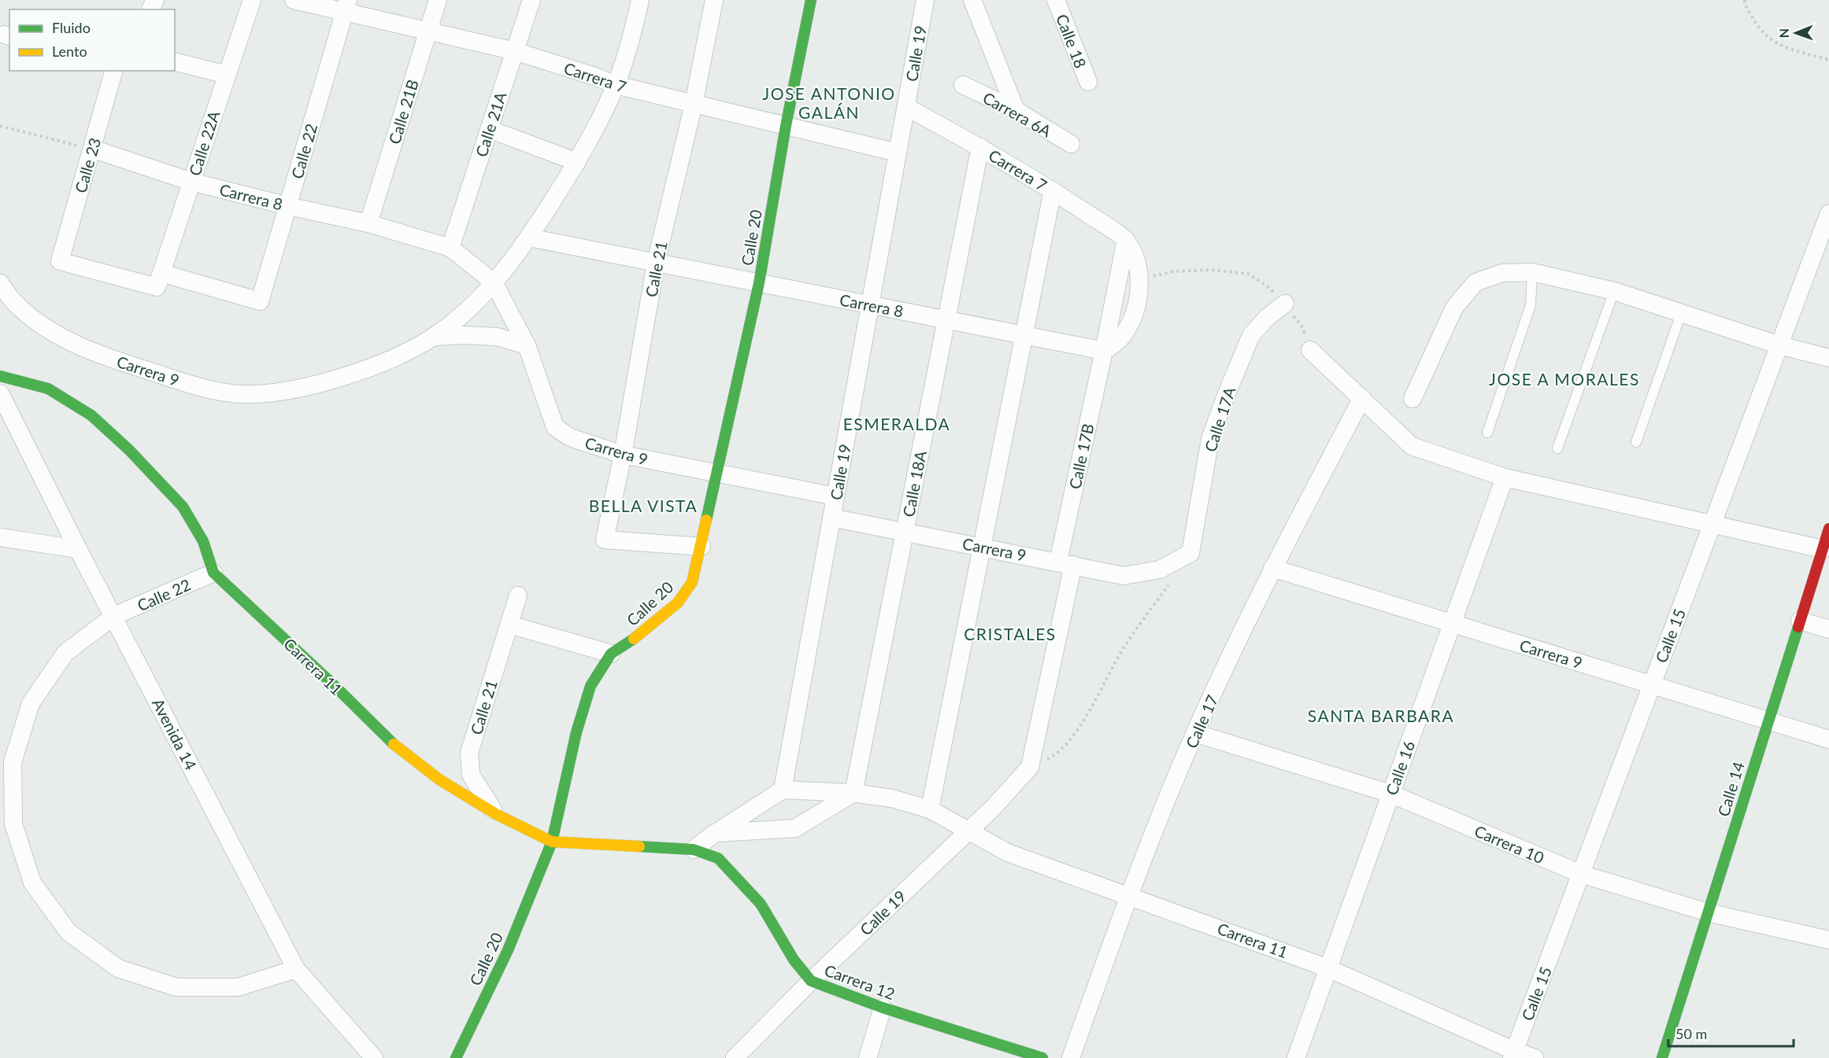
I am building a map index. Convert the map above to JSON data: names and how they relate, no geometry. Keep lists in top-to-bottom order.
{
  "streets": {
    "street": [
      "Calle 18",
      "Calle 19",
      "Carrera 7",
      "Calle 21B",
      "Carrera 6A",
      "Calle 21A",
      "Calle 22A",
      "Calle 22",
      "Calle 23",
      "Carrera 8",
      "Calle 20",
      "Calle 21",
      "Carrera 9",
      "Calle 17A",
      "Calle 17B",
      "Calle 18A",
      "Calle 15",
      "Carrera 11",
      "Calle 17",
      "Avenida 14",
      "Calle 16",
      "Calle 14",
      "Carrera 10",
      "Carrera 12"
    ]
  },
  "crossings": [
    ["Calle 19", "Carrera 7"],
    ["Calle 19", "Carrera 8"],
    ["Calle 19", "Carrera 9"],
    ["Calle 19", "Calle 17B"],
    ["Calle 19", "Carrera 11"],
    ["Calle 19", "Carrera 12"],
    ["Carrera 7", "Calle 21B"],
    ["Carrera 7", "Calle 21A"],
    ["Carrera 7", "Calle 22"],
    ["Carrera 7", "Calle 20"],
    ["Carrera 7", "Calle 21"],
    ["Carrera 7", "Calle 18A"],
    ["Calle 21B", "Carrera 8"],
    ["Calle 21A", "Carrera 8"],
    ["Calle 22A", "Calle 22"],
    ["Calle 22A", "Calle 23"],
    ["Calle 22A", "Carrera 8"],
    ["Calle 22", "Calle 23"],
    ["Calle 22", "Carrera 8"],
    ["Calle 22", "Carrera 11"],
    ["Calle 22", "Avenida 14"],
    ["Calle 23", "Carrera 8"],
    ["Carrera 8", "Calle 20"],
    ["Carrera 8", "Calle 21"],
    ["Carrera 8", "Carrera 9"],
    ["Carrera 8", "Calle 17B"],
    ["Carrera 8", "Calle 18A"],
    ["Calle 20", "Calle 21"],
    ["Calle 20", "Carrera 9"],
    ["Calle 20", "Carrera 11"],
    ["Calle 21", "Carrera 9"],
    ["Calle 21", "Carrera 11"],
    ["Carrera 9", "Calle 17A"],
    ["Carrera 9", "Calle 17B"],
    ["Carrera 9", "Calle 18A"],
    ["Carrera 9", "Calle 15"],
    ["Carrera 9", "Calle 17"],
    ["Carrera 9", "Calle 16"],
    ["Carrera 9", "Calle 14"],
    ["Calle 18A", "Carrera 11"],
    ["Calle 15", "Carrera 11"],
    ["Calle 15", "Carrera 10"],
    ["Carrera 11", "Calle 17"],
    ["Carrera 11", "Calle 16"],
    ["Carrera 11", "Carrera 12"],
    ["Calle 17", "Carrera 10"],
    ["Calle 16", "Carrera 10"],
    ["Calle 14", "Carrera 10"]
  ],
  "districts": [
    "JOSE ANTONIO GALÁN",
    "JOSE A MORALES",
    "ESMERALDA",
    "BELLA VISTA",
    "CRISTALES",
    "SANTA BARBARA"
  ],
  "legend": ["Fluido", "Lento"],
  "scale_bar": "50 m",
  "north": "left"
}
